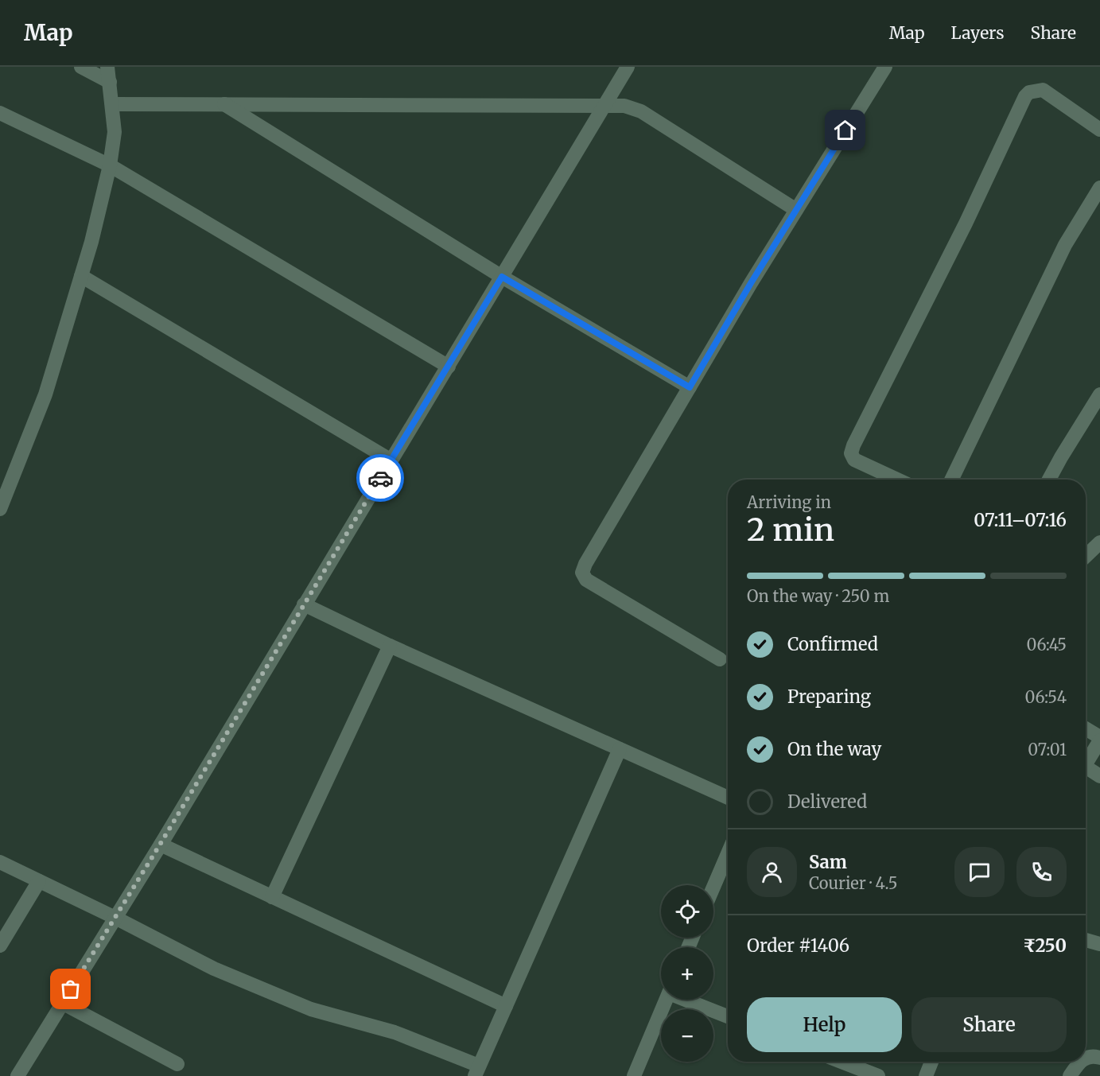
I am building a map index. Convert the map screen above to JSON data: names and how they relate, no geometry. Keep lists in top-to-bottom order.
{
  "page": {
    "header": "Map",
    "nav": ["Map", "Layers", "Share"],
    "heading": ["2 min", "Arriving in", "07:11–07:16"],
    "panel": [
      "Sam",
      "Courier · 4.5",
      "Order #1406",
      "₹250"
    ],
    "bar": "On the way · 250 m",
    "list": [
      ["Confirmed", "06:45"],
      ["Preparing", "06:54"],
      ["On the way", "07:01"],
      "Delivered"
    ],
    "map_buttons": ["+", "−"],
    "buttons": ["Help", "Share"]
  }
}
